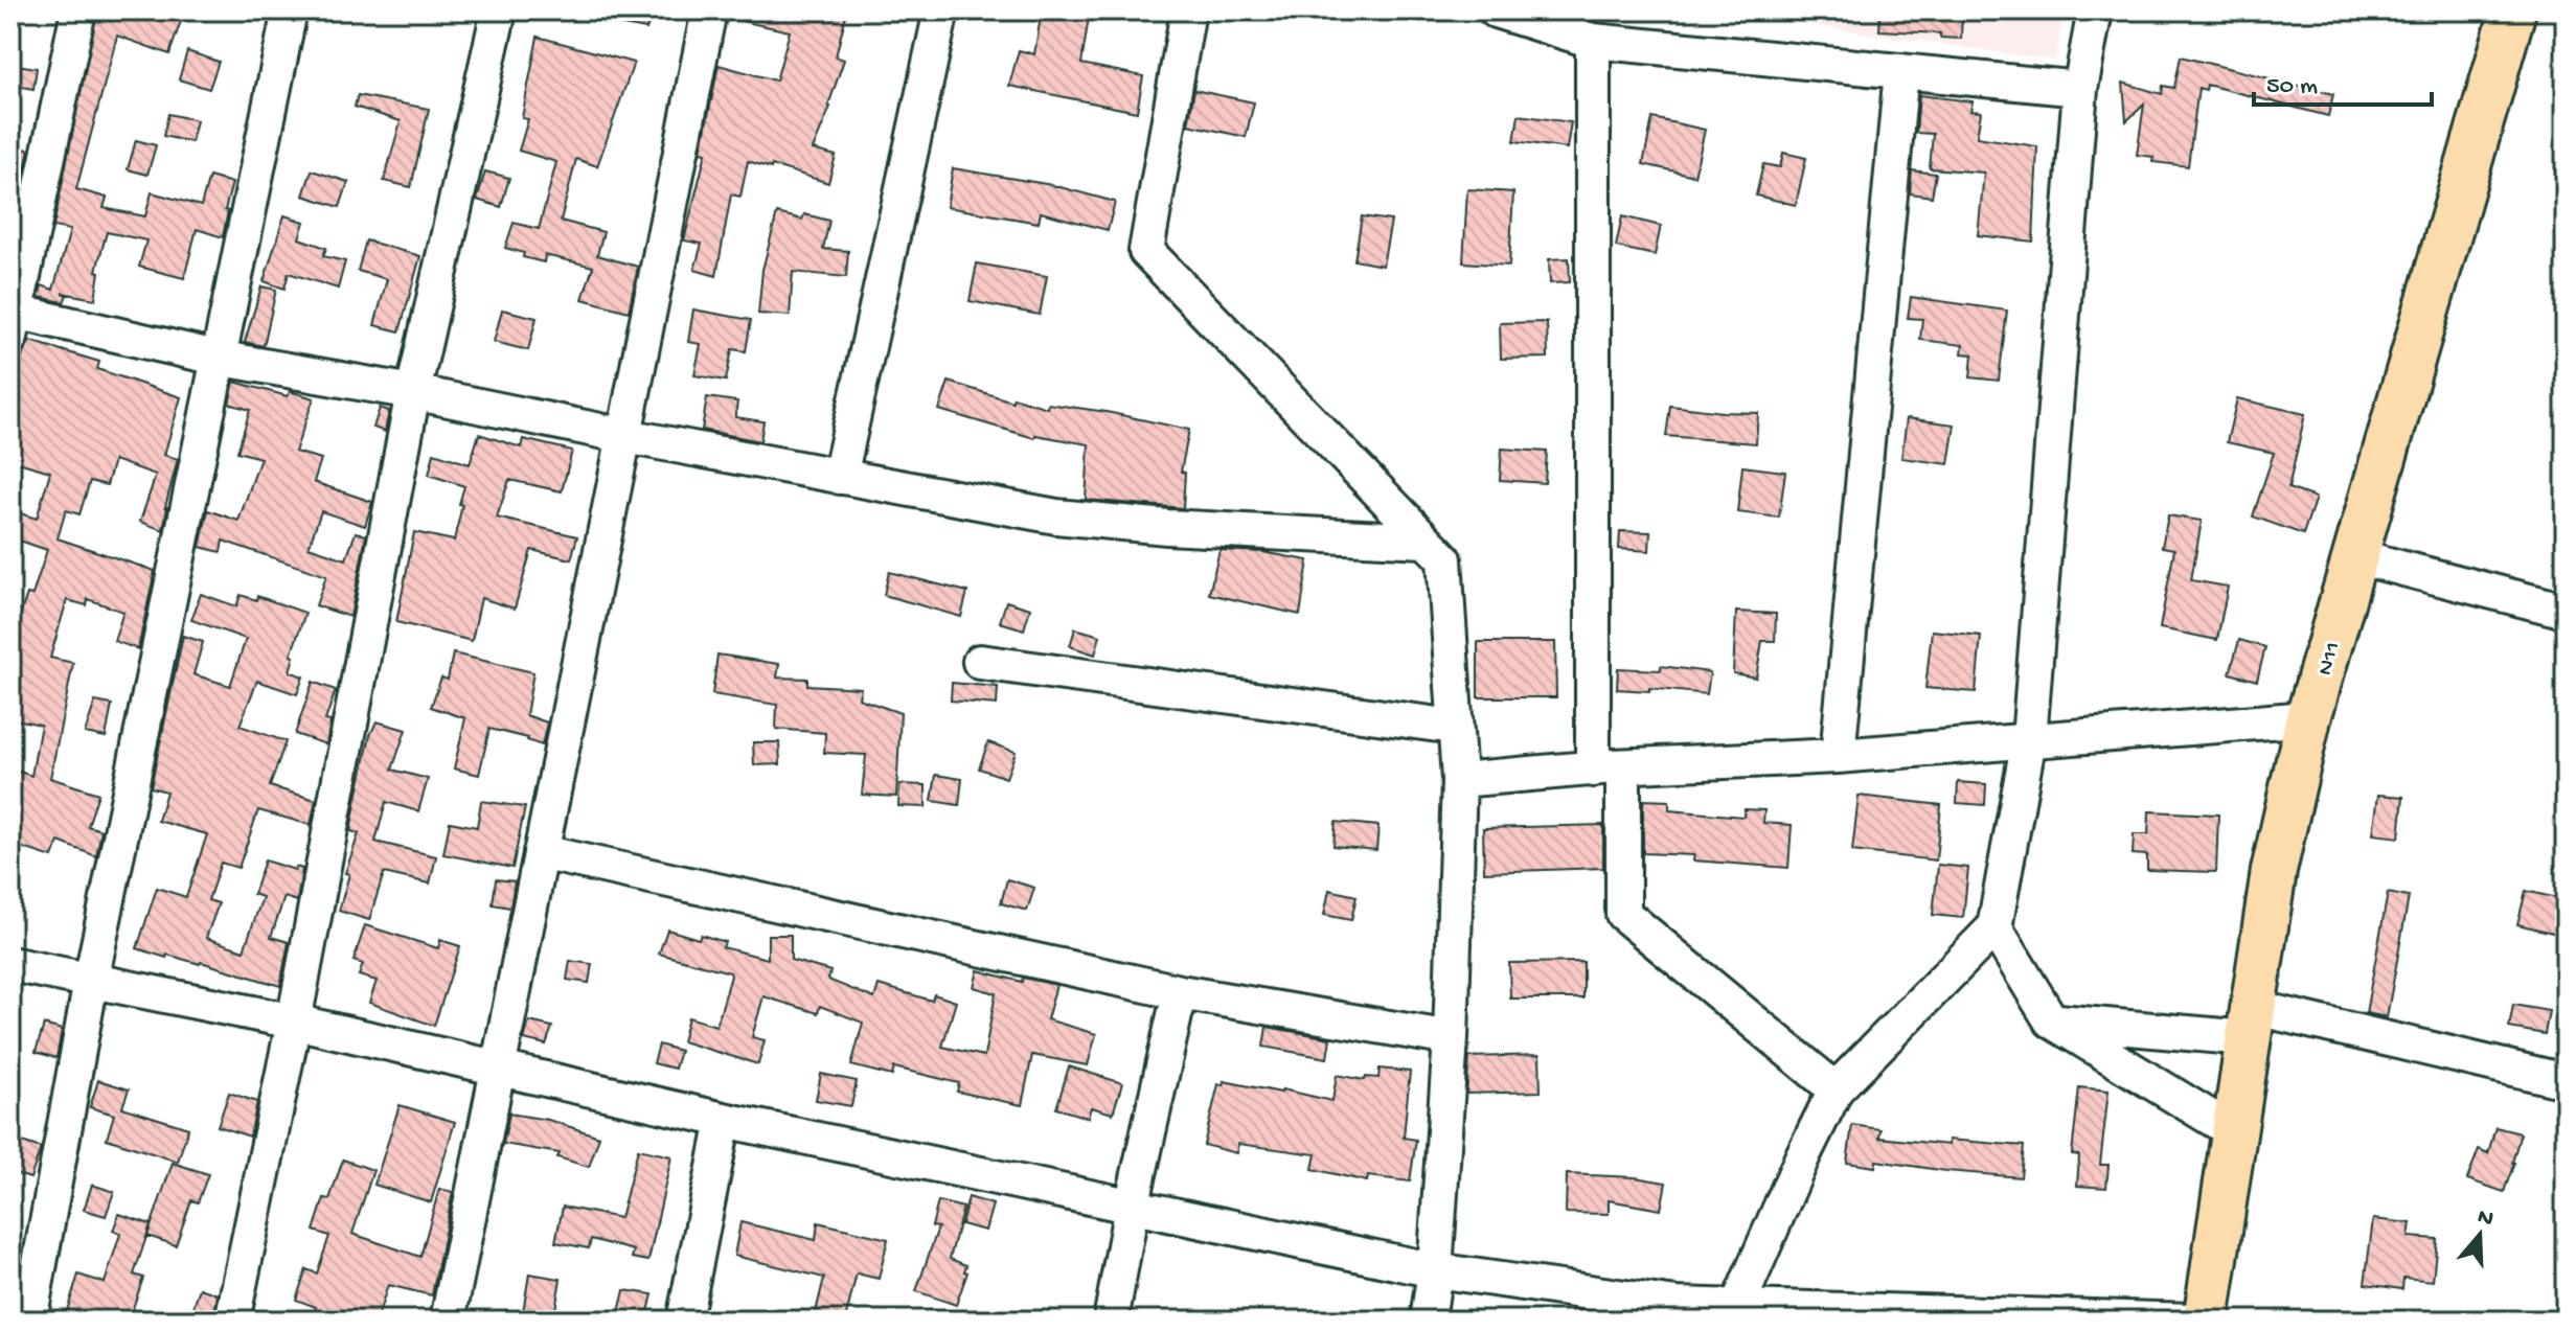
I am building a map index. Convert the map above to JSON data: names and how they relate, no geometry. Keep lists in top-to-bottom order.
{
  "streets": {
    "main road": ["N11"]
  },
  "scale_bar": "50 m",
  "north": "top"
}
